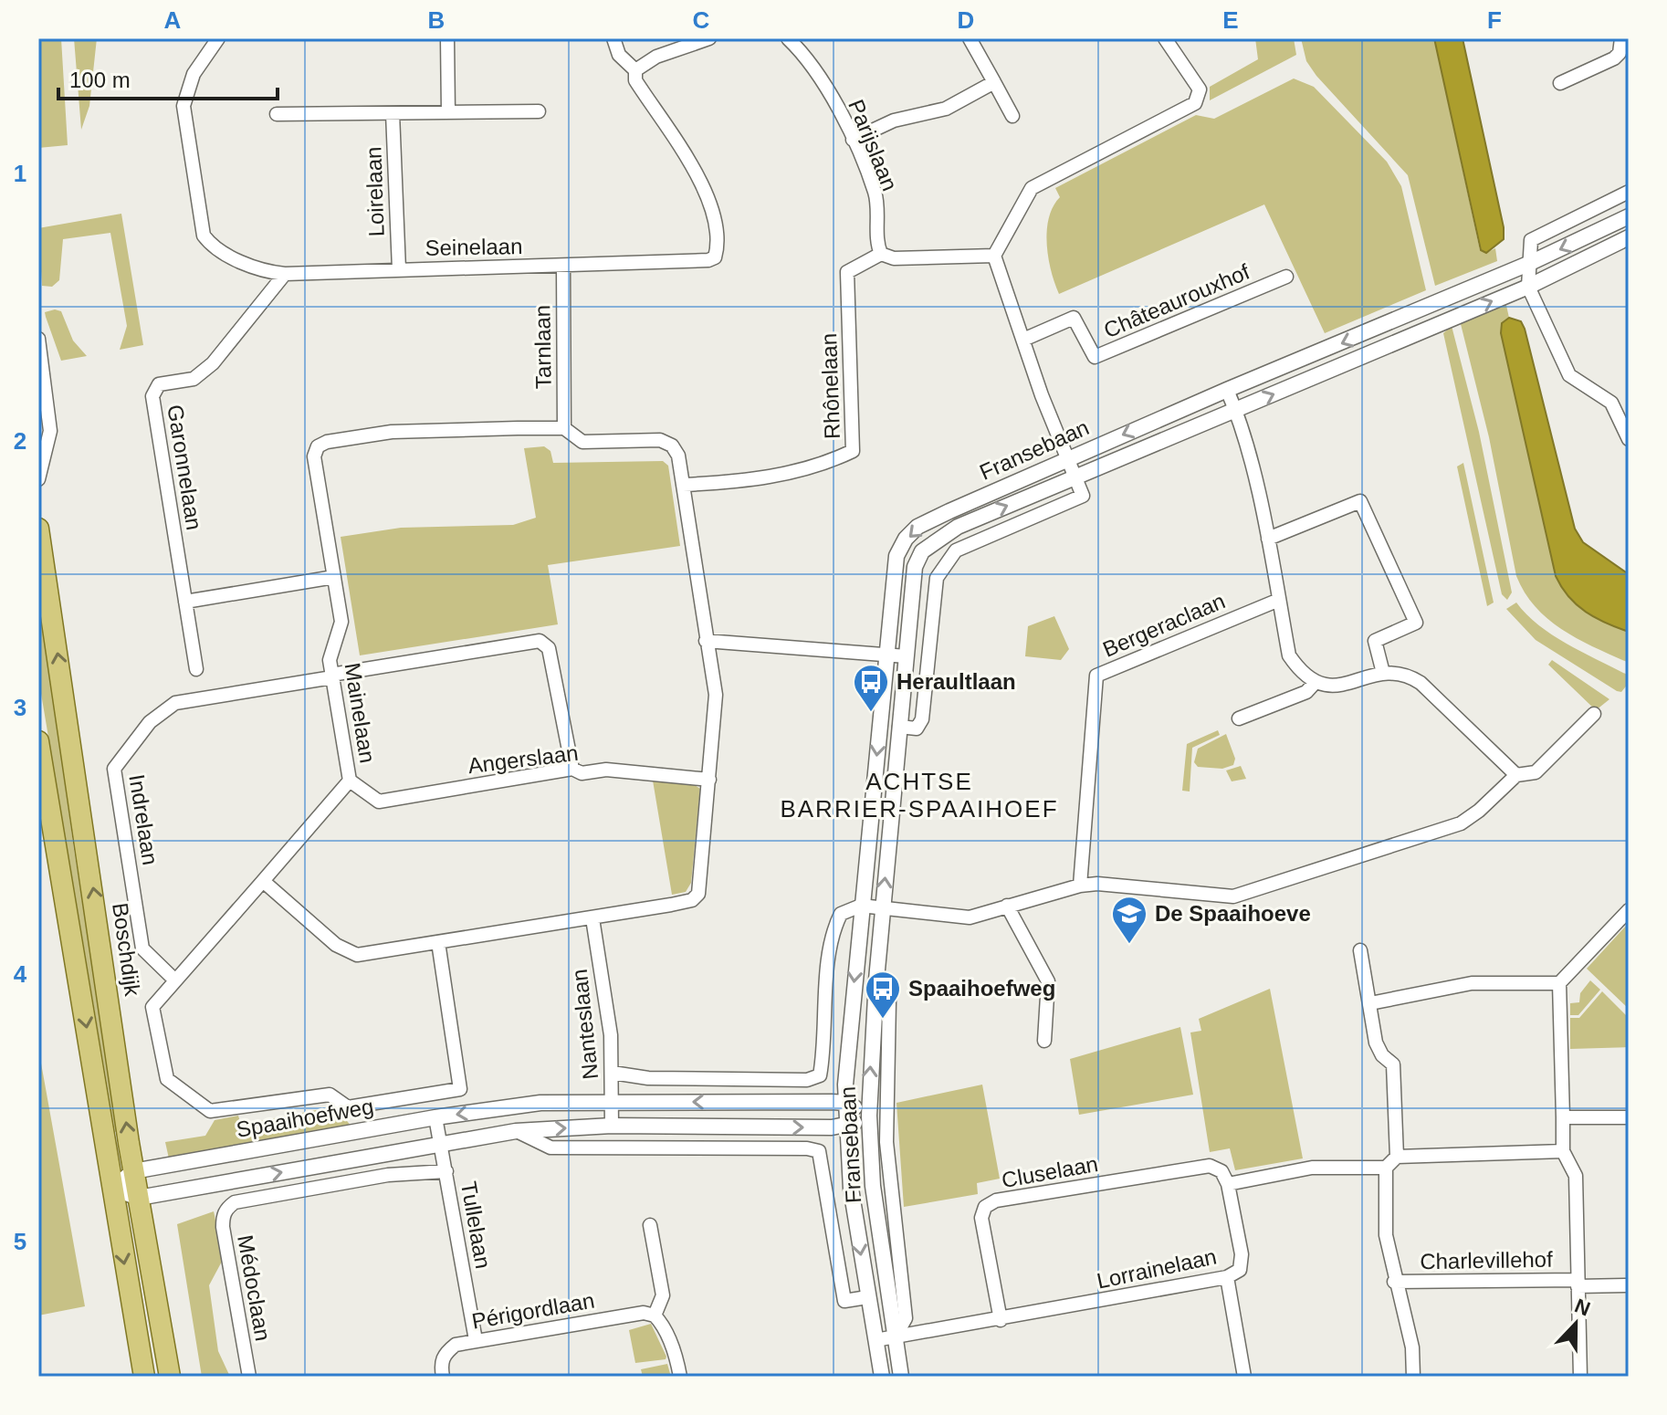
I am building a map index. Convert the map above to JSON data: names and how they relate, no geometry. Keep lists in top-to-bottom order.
{
  "streets": {
    "main road": ["Boschdijk"],
    "street": [
      "Parijslaan",
      "Loirelaan",
      "Seinelaan",
      "Châteaurouxhof",
      "Tarnlaan",
      "Rhônelaan",
      "Fransebaan",
      "Garonnelaan",
      "Bergeraclaan",
      "Mainelaan",
      "Angerslaan",
      "Indrelaan",
      "Nanteslaan",
      "Spaaihoefweg",
      "Cluselaan",
      "Tullelaan",
      "Charlevillehof",
      "Lorrainelaan",
      "Médoclaan",
      "Périgordlaan"
    ]
  },
  "crossings": [
    ["Parijslaan", "Rhônelaan"],
    ["Loirelaan", "Seinelaan"],
    ["Seinelaan", "Tarnlaan"],
    ["Seinelaan", "Garonnelaan"],
    ["Tarnlaan", "Mainelaan"],
    ["Rhônelaan", "Mainelaan"],
    ["Fransebaan", "Nanteslaan"],
    ["Fransebaan", "Spaaihoefweg"],
    ["Fransebaan", "Lorrainelaan"],
    ["Mainelaan", "Angerslaan"],
    ["Mainelaan", "Indrelaan"],
    ["Mainelaan", "Nanteslaan"],
    ["Angerslaan", "Indrelaan"],
    ["Boschdijk", "Spaaihoefweg"],
    ["Nanteslaan", "Spaaihoefweg"],
    ["Spaaihoefweg", "Tullelaan"],
    ["Cluselaan", "Lorrainelaan"],
    ["Tullelaan", "Médoclaan"],
    ["Tullelaan", "Périgordlaan"]
  ],
  "districts": ["ACHTSE BARRIER-SPAAIHOEF"],
  "places": {
    "bus stop": ["Heraultlaan", "Spaaihoefweg"],
    "school or university": ["De Spaaihoeve"]
  },
  "scale_bar": "100 m",
  "north": "top",
  "grid": {
    "columns": [
      "A",
      "B",
      "C",
      "D",
      "E",
      "F"
    ],
    "rows": [
      "1",
      "2",
      "3",
      "4",
      "5"
    ]
  }
}
